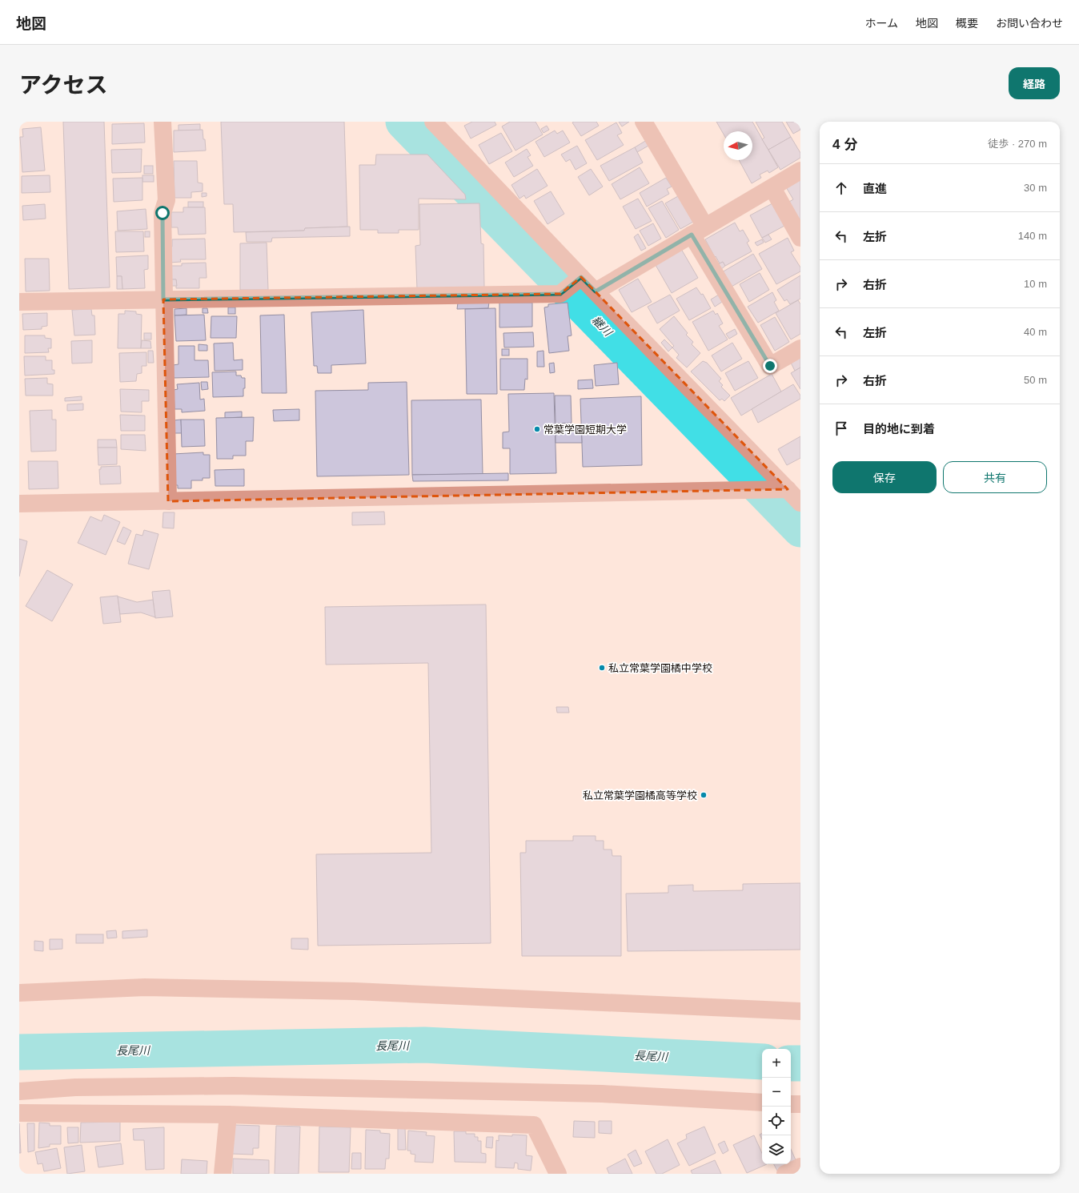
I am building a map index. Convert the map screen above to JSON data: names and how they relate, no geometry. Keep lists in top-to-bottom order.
{
  "water": ["継川", "長尾川"],
  "places": ["常葉学園短期大学", "私立常葉学園橘中学校", "私立常葉学園橘高等学校"],
  "north": "left",
  "page": {
    "header": "地図",
    "nav": [
      "ホーム",
      "地図",
      "概要",
      "お問い合わせ"
    ],
    "title": "アクセス",
    "buttons": [
      "経路",
      ["保存", "共有"]
    ],
    "heading": ["4 分", "徒歩 · 270 m"],
    "list": [
      ["直進", "30 m"],
      ["左折", "140 m"],
      ["右折", "10 m"],
      ["左折", "40 m"],
      ["右折", "50 m"],
      "目的地に到着"
    ],
    "map_buttons": ["+", "−"]
  }
}
